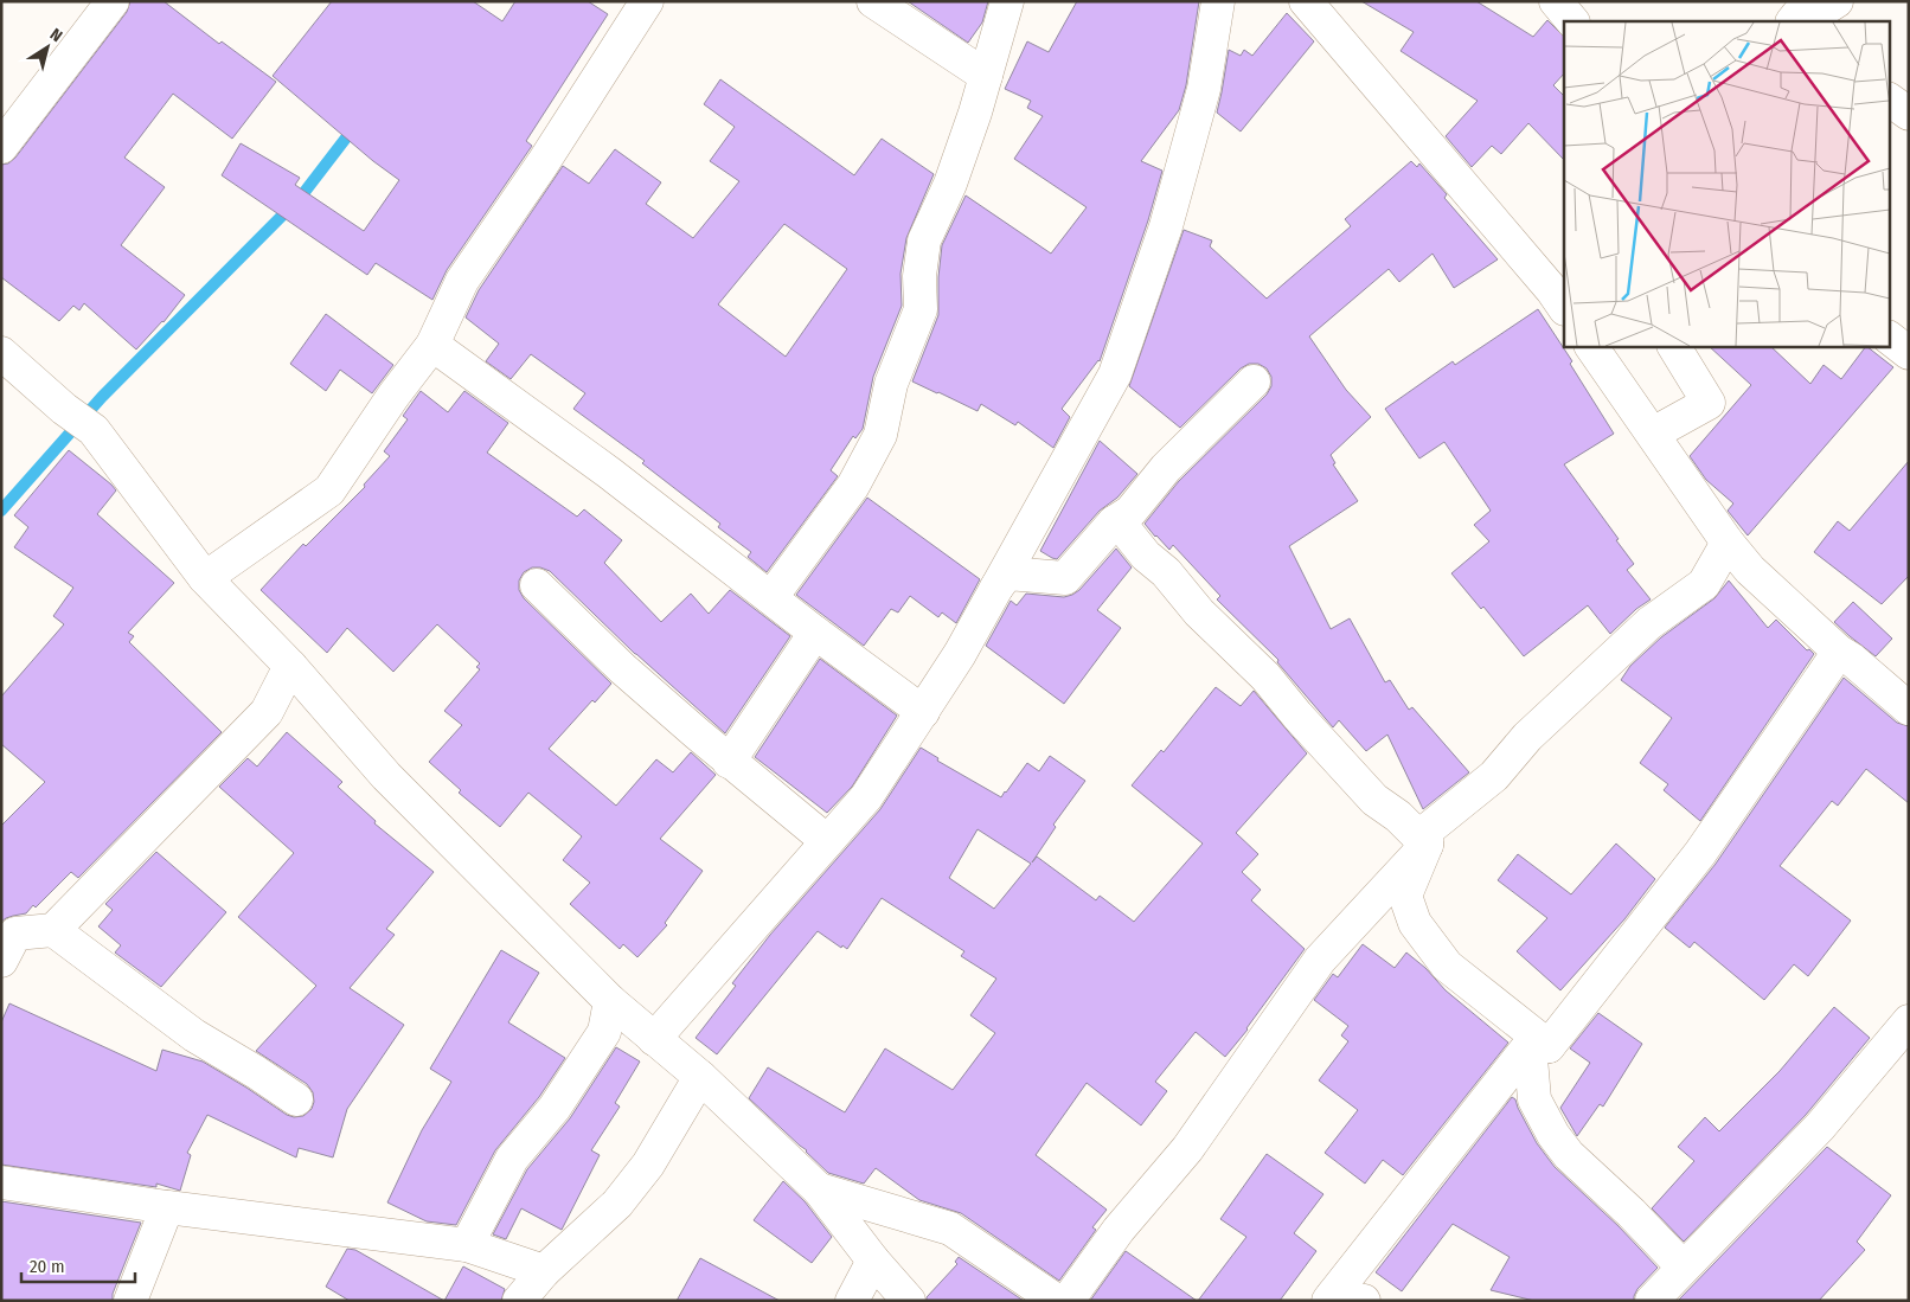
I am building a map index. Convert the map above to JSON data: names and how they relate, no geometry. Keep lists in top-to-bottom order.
{
  "scale_bar": "20 m",
  "north": "top right"
}
